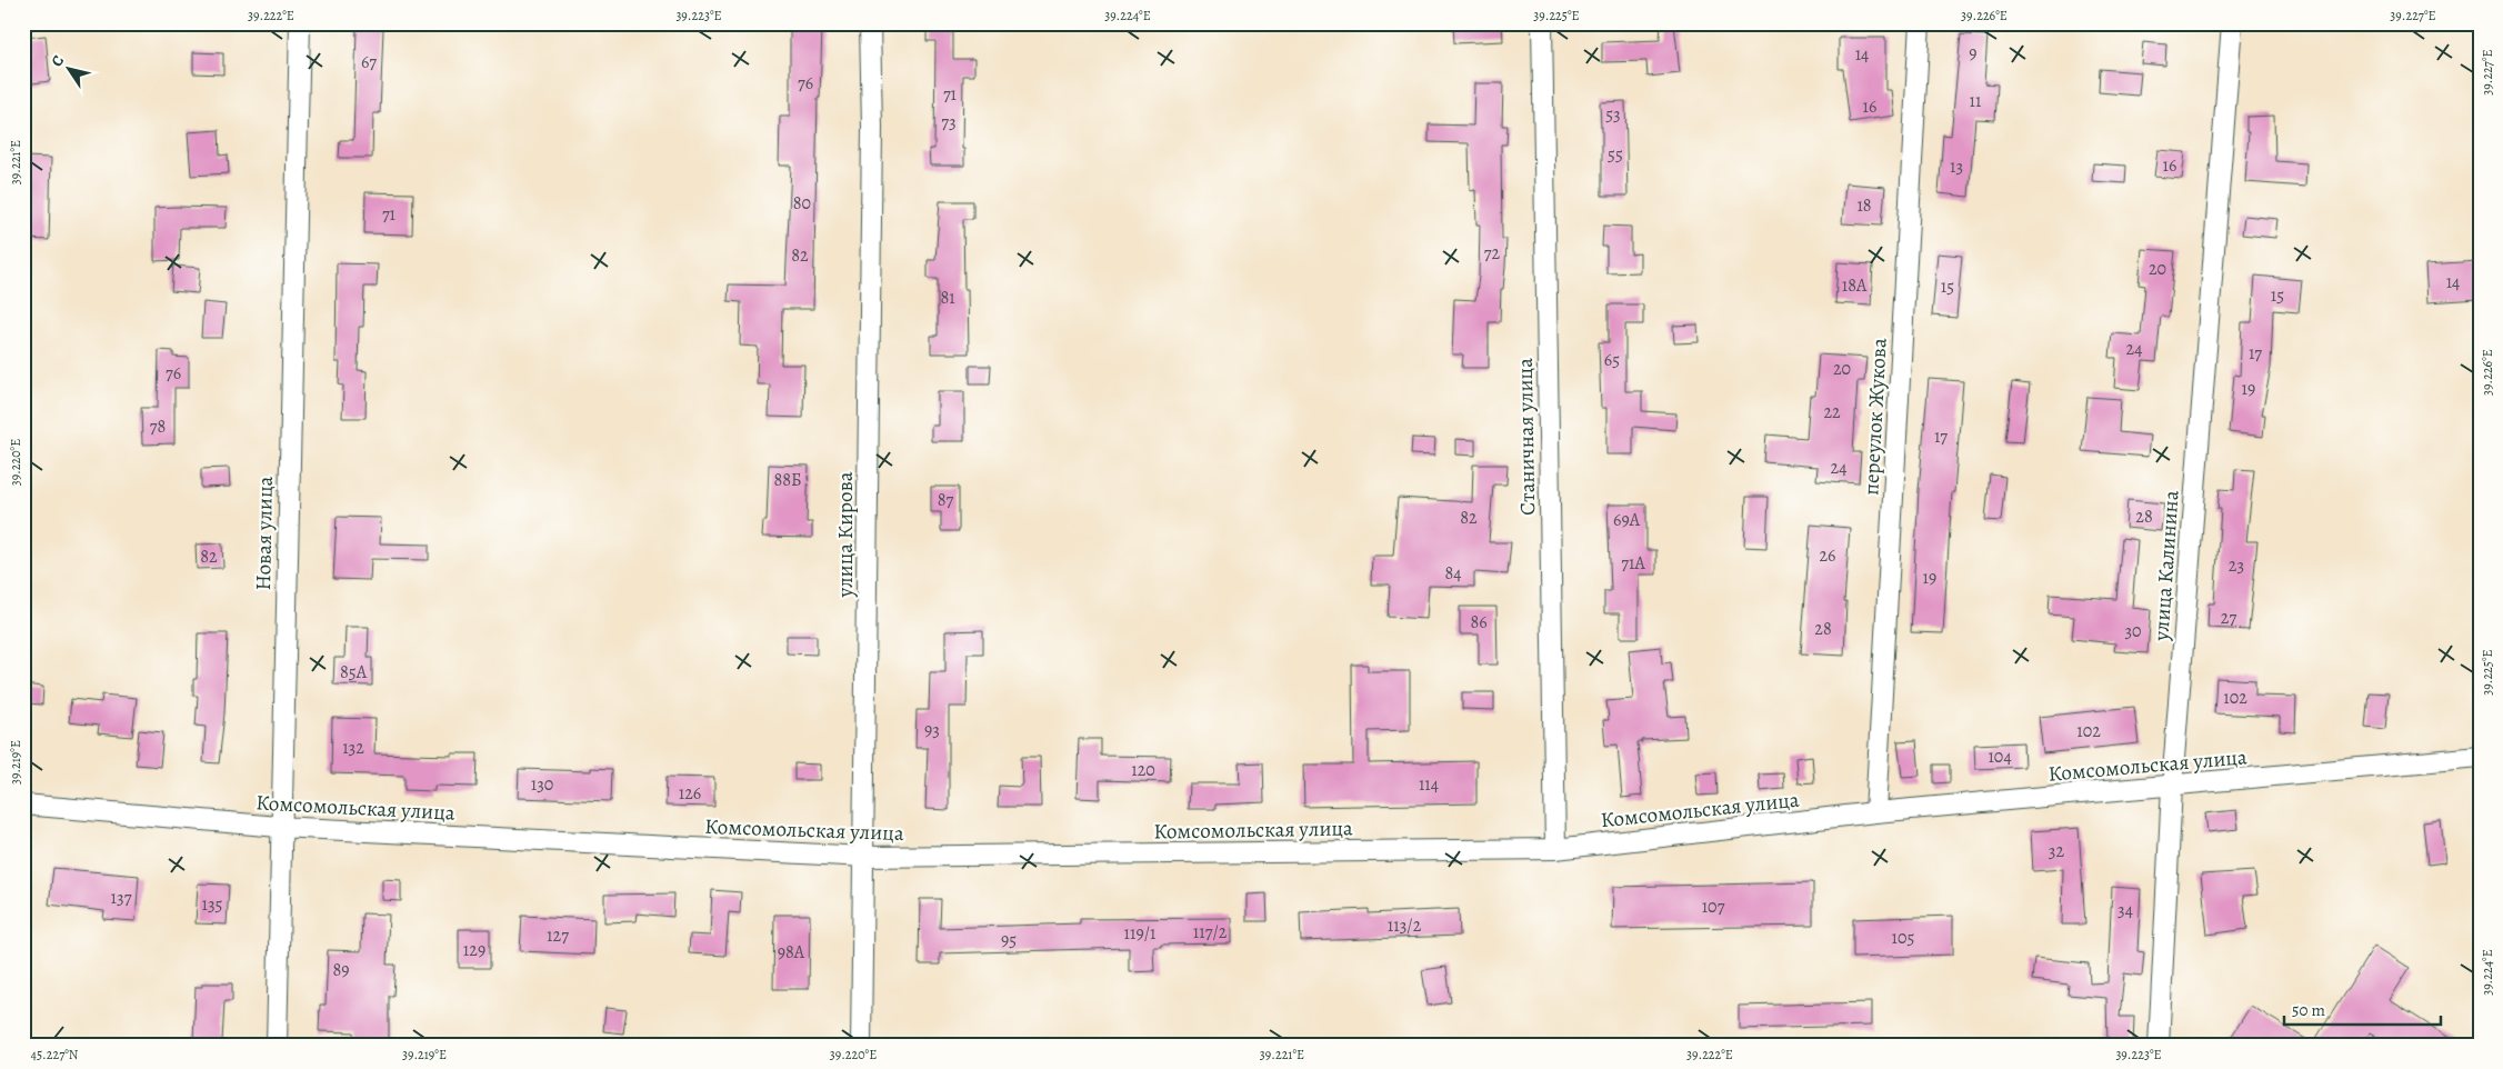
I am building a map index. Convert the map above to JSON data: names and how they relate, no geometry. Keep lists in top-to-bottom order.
{
  "streets": {
    "street": [
      "переулок Жукова",
      "Станичная улица",
      "Новая улица",
      "улица Кирова",
      "улица Калинина",
      "Комсомольская улица"
    ]
  },
  "crossings": [
    ["переулок Жукова", "Комсомольская улица"],
    ["Станичная улица", "Комсомольская улица"],
    ["Новая улица", "Комсомольская улица"],
    ["улица Кирова", "Комсомольская улица"],
    ["улица Калинина", "Комсомольская улица"]
  ],
  "house_numbers": [
    "9",
    "14",
    "67",
    "76",
    "71",
    "11",
    "16",
    "53",
    "73",
    "55",
    "16",
    "13",
    "80",
    "18",
    "71",
    "72",
    "82",
    "20",
    "14",
    "18А",
    "15",
    "15",
    "81",
    "24",
    "17",
    "65",
    "20",
    "76",
    "19",
    "22",
    "78",
    "17",
    "24",
    "88Б",
    "87",
    "28",
    "82",
    "69А",
    "26",
    "82",
    "71А",
    "23",
    "84",
    "19",
    "27",
    "86",
    "28",
    "30",
    "85А",
    "102",
    "93",
    "102",
    "132",
    "104",
    "120",
    "130",
    "114",
    "126",
    "32",
    "137",
    "135",
    "107",
    "34",
    "113/2",
    "117/2",
    "119/1",
    "127",
    "105",
    "95",
    "129",
    "98А",
    "89"
  ],
  "scale_bar": "50 m",
  "north": "top left",
  "coordinates": [
    "39.222°E",
    "39.223°E",
    "39.224°E",
    "39.225°E",
    "39.226°E",
    "39.227°E",
    "39.221°E",
    "39.220°E",
    "39.219°E",
    "45.227°N"
  ]
}
